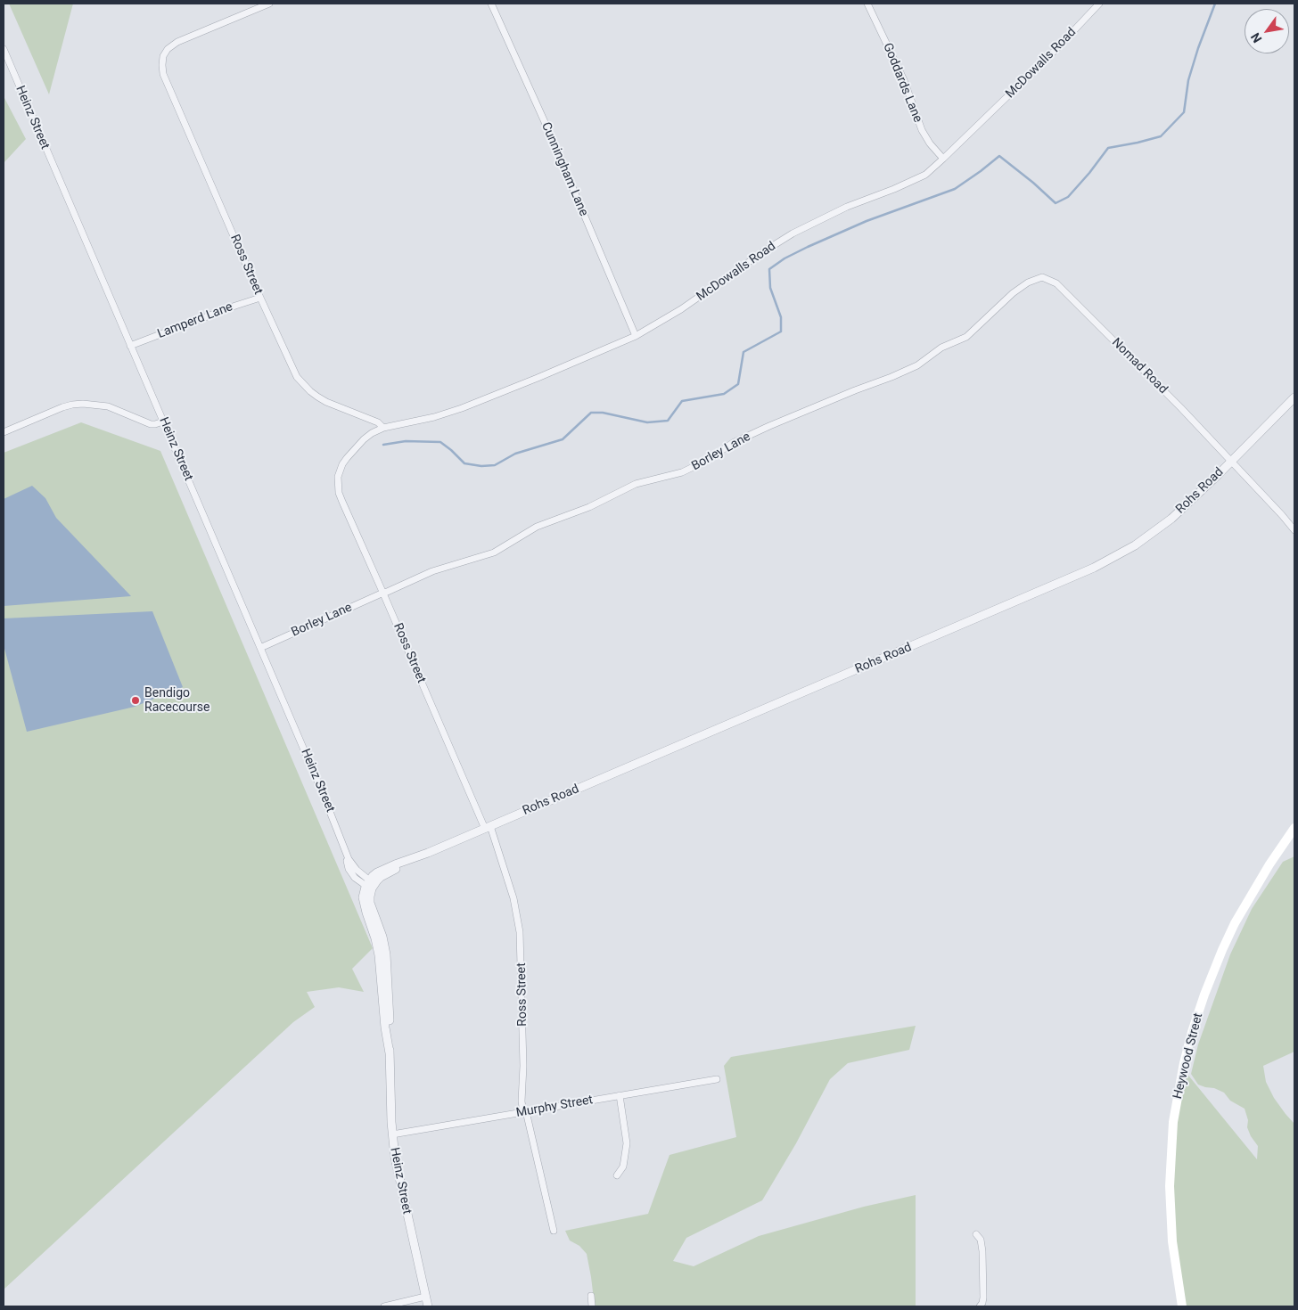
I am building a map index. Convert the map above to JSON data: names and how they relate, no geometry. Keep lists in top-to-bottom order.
{
  "streets": {
    "main road": ["Heywood Street"],
    "street": [
      "McDowalls Road",
      "Goddards Lane",
      "Heinz Street",
      "Cunningham Lane",
      "Ross Street",
      "Lamperd Lane",
      "Nomad Road",
      "Borley Lane",
      "Rohs Road",
      "Murphy Street"
    ]
  },
  "crossings": [
    ["McDowalls Road", "Goddards Lane"],
    ["McDowalls Road", "Cunningham Lane"],
    ["McDowalls Road", "Ross Street"],
    ["Heinz Street", "Lamperd Lane"],
    ["Heinz Street", "Borley Lane"],
    ["Heinz Street", "Rohs Road"],
    ["Heinz Street", "Murphy Street"],
    ["Ross Street", "Lamperd Lane"],
    ["Ross Street", "Borley Lane"],
    ["Ross Street", "Rohs Road"],
    ["Ross Street", "Murphy Street"],
    ["Nomad Road", "Borley Lane"],
    ["Nomad Road", "Rohs Road"]
  ],
  "places": ["Bendigo Racecourse"],
  "north": "bottom left"
}
